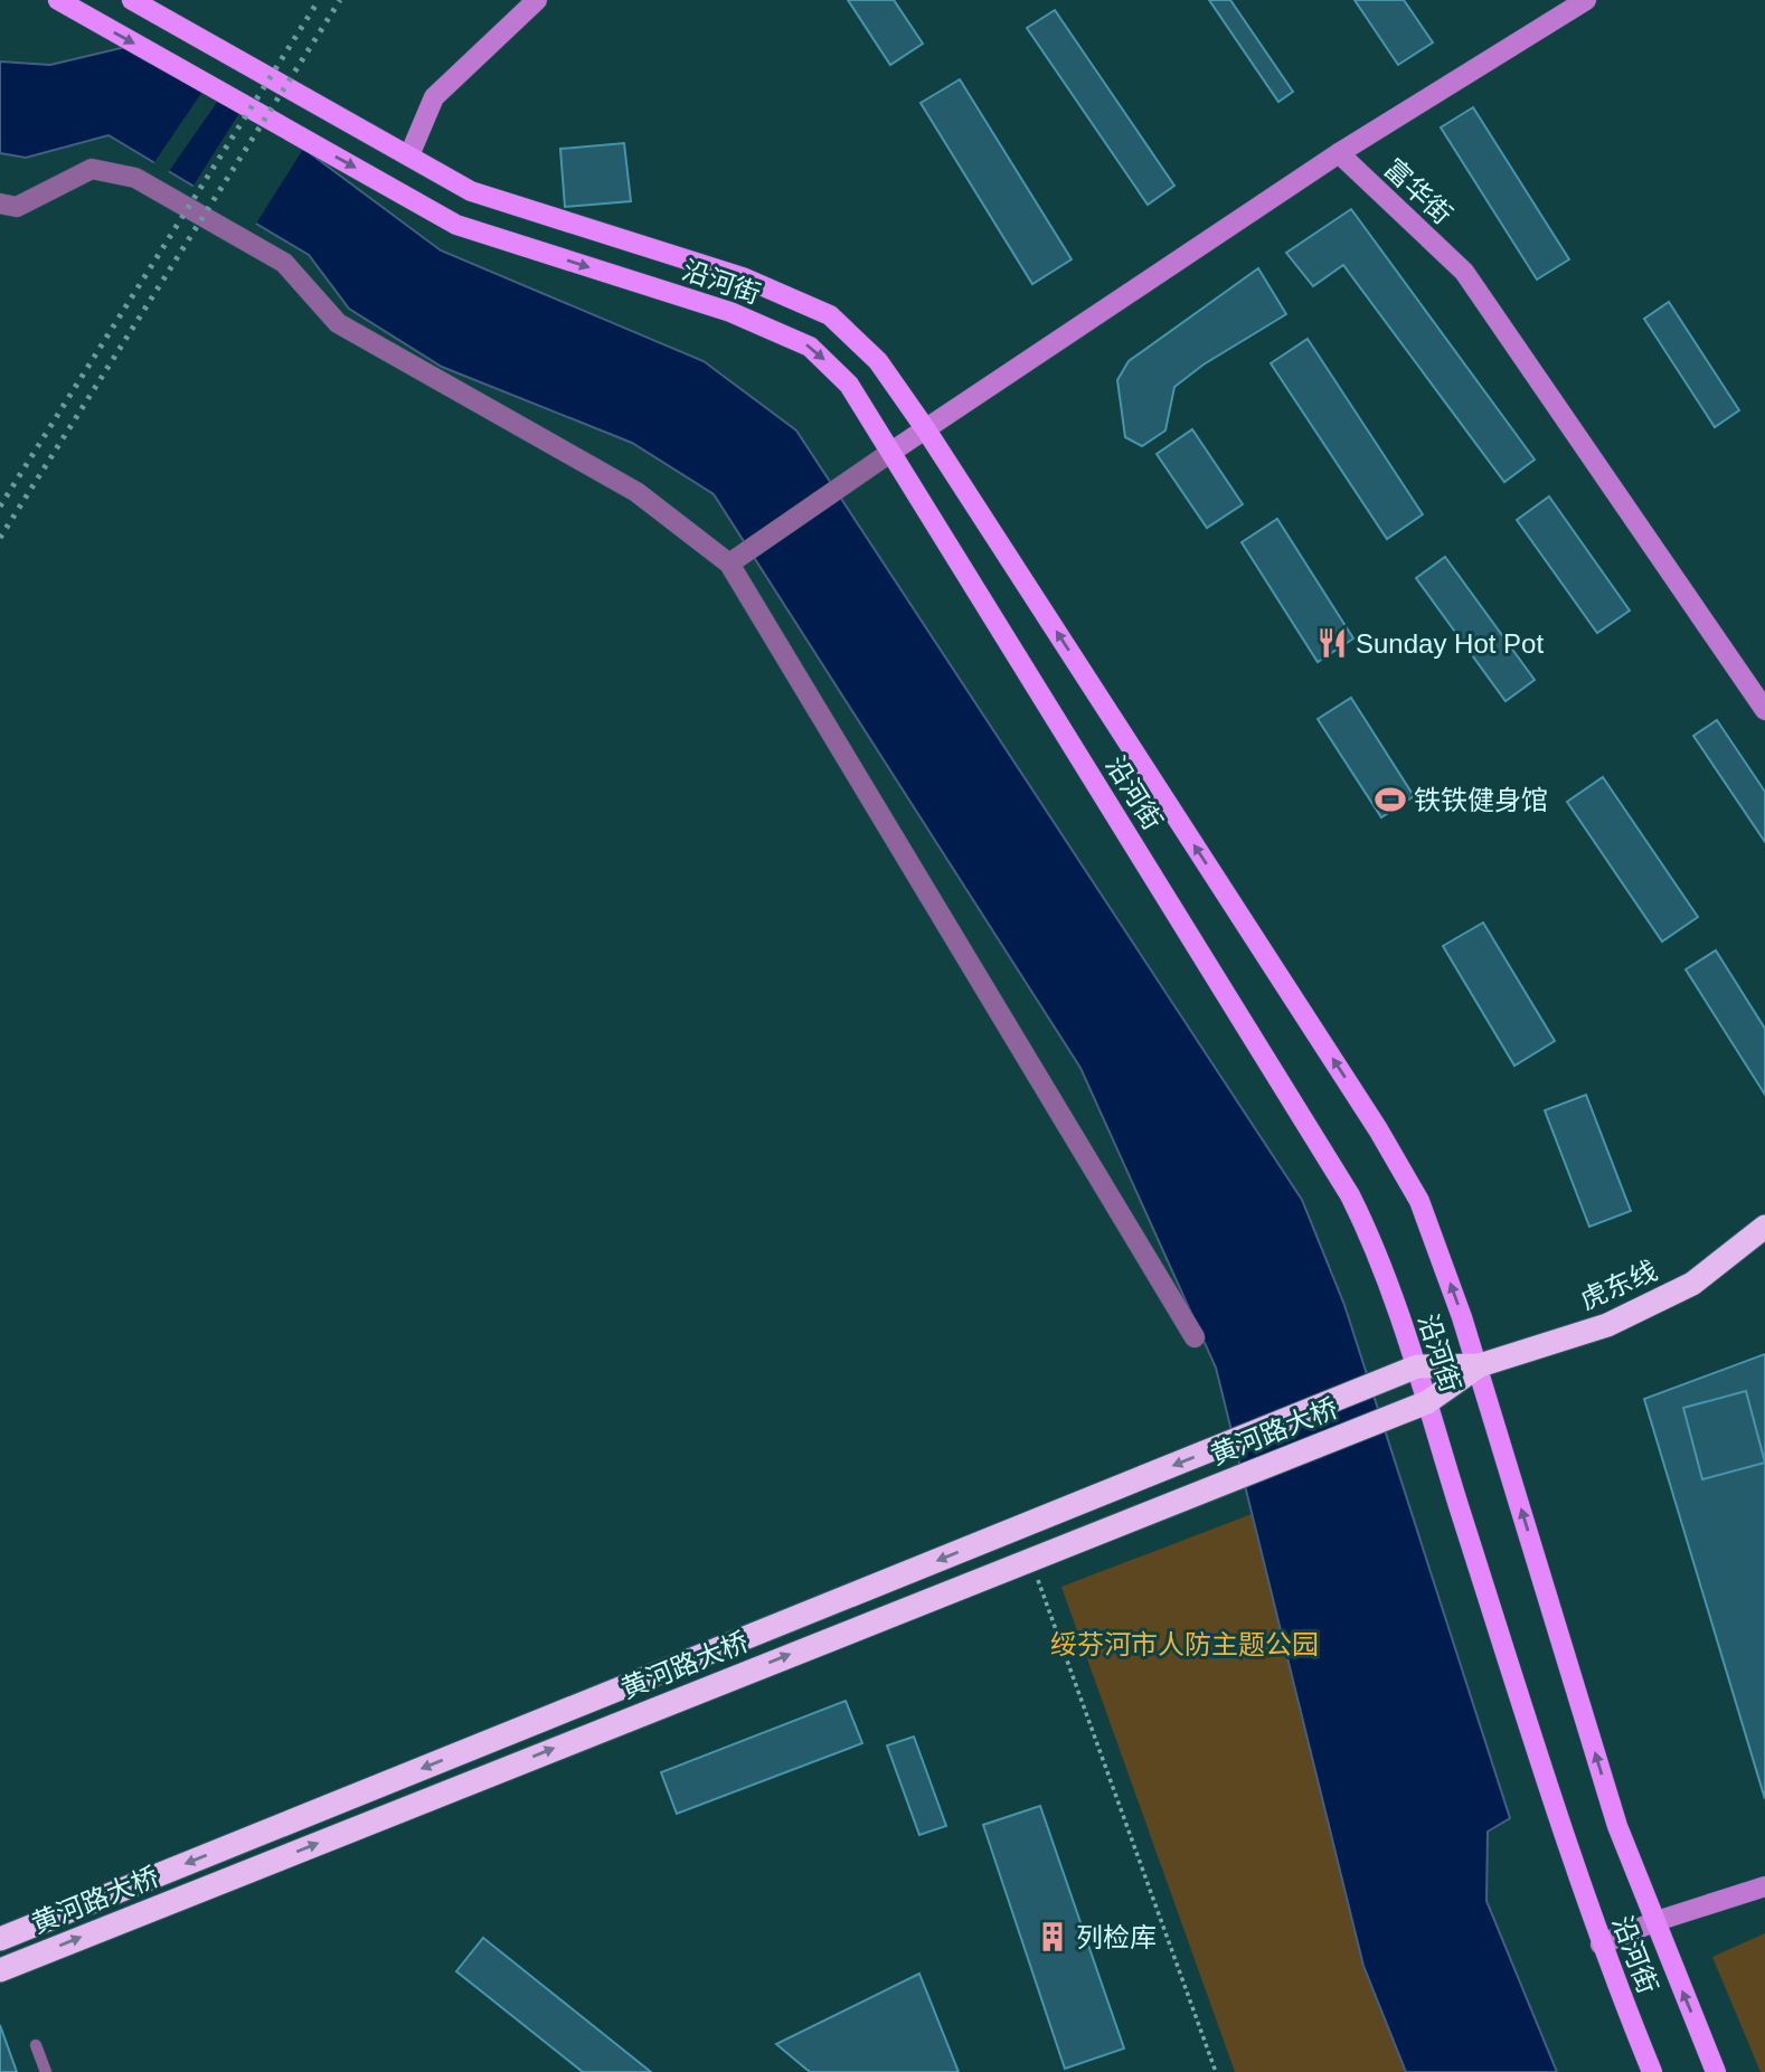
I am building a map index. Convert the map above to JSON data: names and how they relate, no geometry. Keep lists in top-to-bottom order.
{
  "streets": {
    "highway": ["虎东线", "黄河路大桥"],
    "main road": ["沿河街"],
    "street": ["富华街"]
  },
  "crossings": [
    ["沿河街", "虎东线"],
    ["沿河街", "黄河路大桥"],
    ["虎东线", "黄河路大桥"]
  ],
  "parks": ["绥芬河市人防主题公园"],
  "places": {
    "restaurant": ["Sunday Hot Pot"],
    "sports": ["铁铁健身馆"],
    "building": ["列检库"]
  }
}
